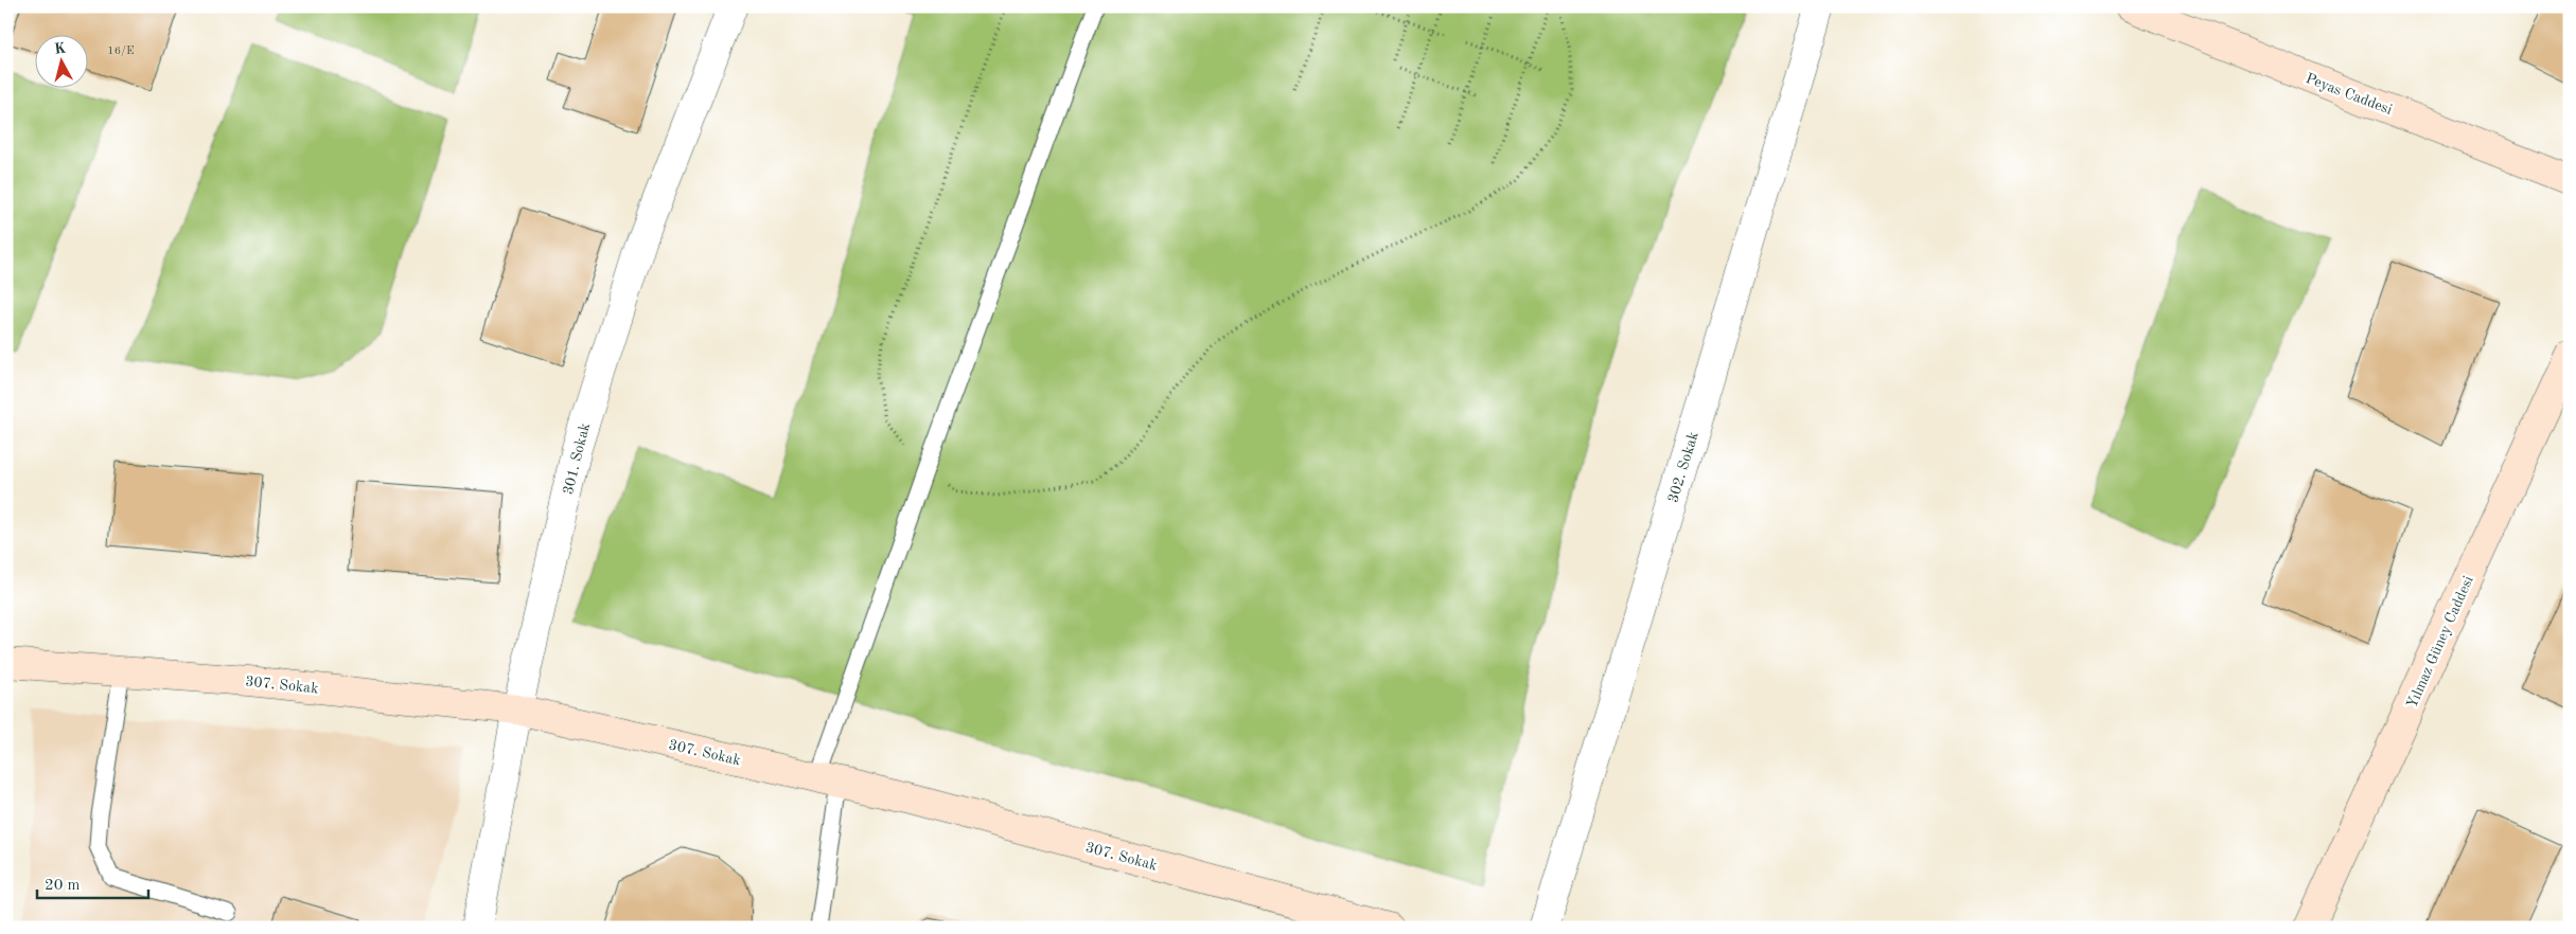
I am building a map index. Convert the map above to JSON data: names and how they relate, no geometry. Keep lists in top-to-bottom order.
{
  "streets": {
    "street": [
      "Peyas Caddesi",
      "301. Sokak",
      "302. Sokak",
      "Yılmaz Güney Caddesi",
      "307. Sokak"
    ]
  },
  "crossings": [
    ["301. Sokak", "307. Sokak"]
  ],
  "house_numbers": ["16/E"],
  "scale_bar": "20 m",
  "north": "top"
}
